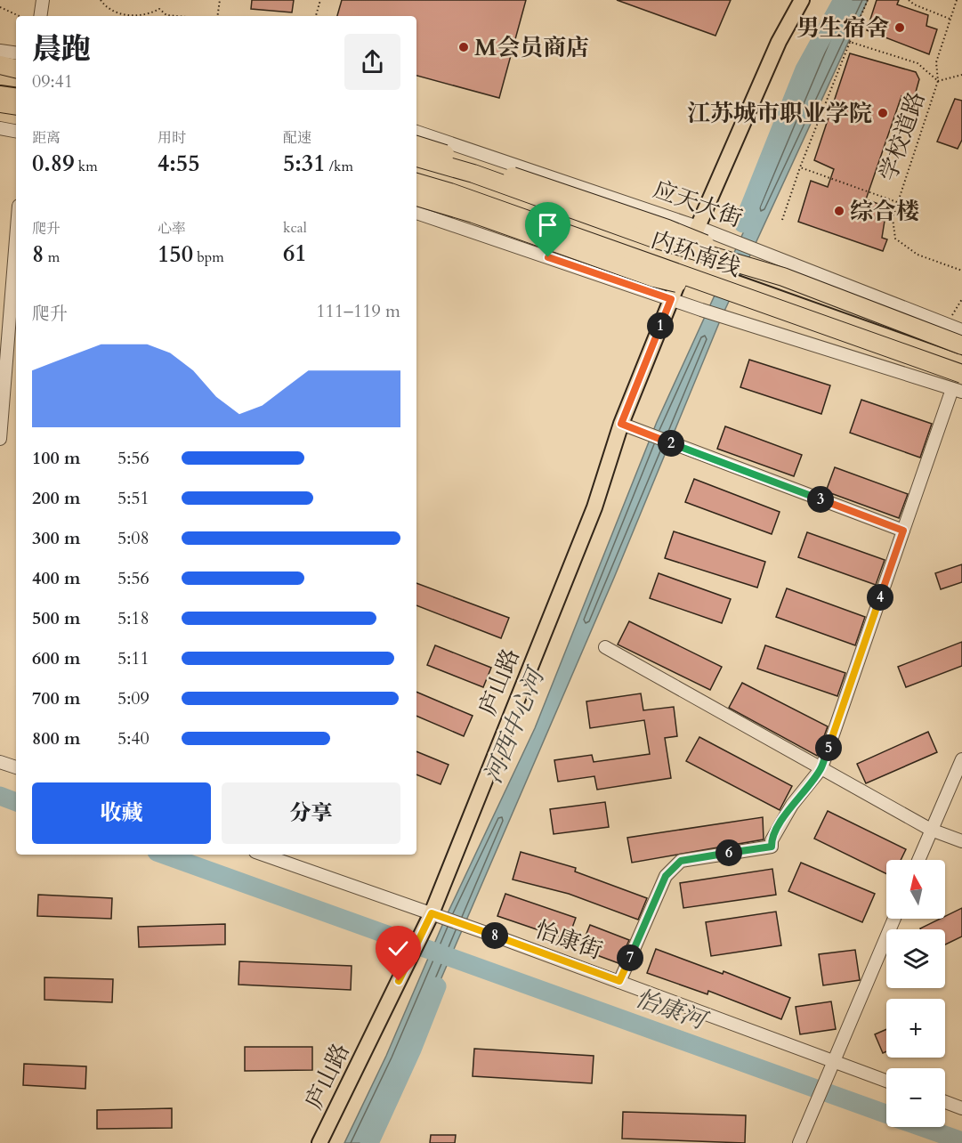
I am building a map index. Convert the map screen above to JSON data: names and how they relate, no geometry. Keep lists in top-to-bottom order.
{
  "streets": {
    "highway": ["内环南线"],
    "main road": ["庐山路"],
    "street": ["应天大街", "怡康街"],
    "path": ["学校道路"]
  },
  "crossings": [
    ["应天大街", "庐山路"],
    ["庐山路", "怡康街"]
  ],
  "water": ["河西中心河", "怡康河"],
  "places": [
    "男生宿舍",
    "M会员商店",
    "江苏城市职业学院",
    "综合楼"
  ],
  "north": "top",
  "page": {
    "heading": ["晨跑", "09:41"],
    "stats": [
      ["距离", "0.89 km"],
      ["用时", "4:55"],
      ["配速", "5:31 /km"],
      ["爬升", "8 m"],
      ["心率", "150 bpm"],
      ["kcal", "61"]
    ],
    "chart": ["爬升", "111–119 m"],
    "pins": [
      "1",
      "2",
      "3",
      "4",
      "5",
      "6",
      "8",
      "7"
    ],
    "list": [
      {
        "name": "100 m",
        "note": "5:56"
      },
      {
        "name": "200 m",
        "note": "5:51"
      },
      {
        "name": "300 m",
        "note": "5:08"
      },
      {
        "name": "400 m",
        "note": "5:56"
      },
      {
        "name": "500 m",
        "note": "5:18"
      },
      {
        "name": "600 m",
        "note": "5:11"
      },
      {
        "name": "700 m",
        "note": "5:09"
      },
      {
        "name": "800 m",
        "note": "5:40"
      }
    ],
    "buttons": ["收藏", "分享"],
    "map_buttons": ["+", "−"]
  }
}
